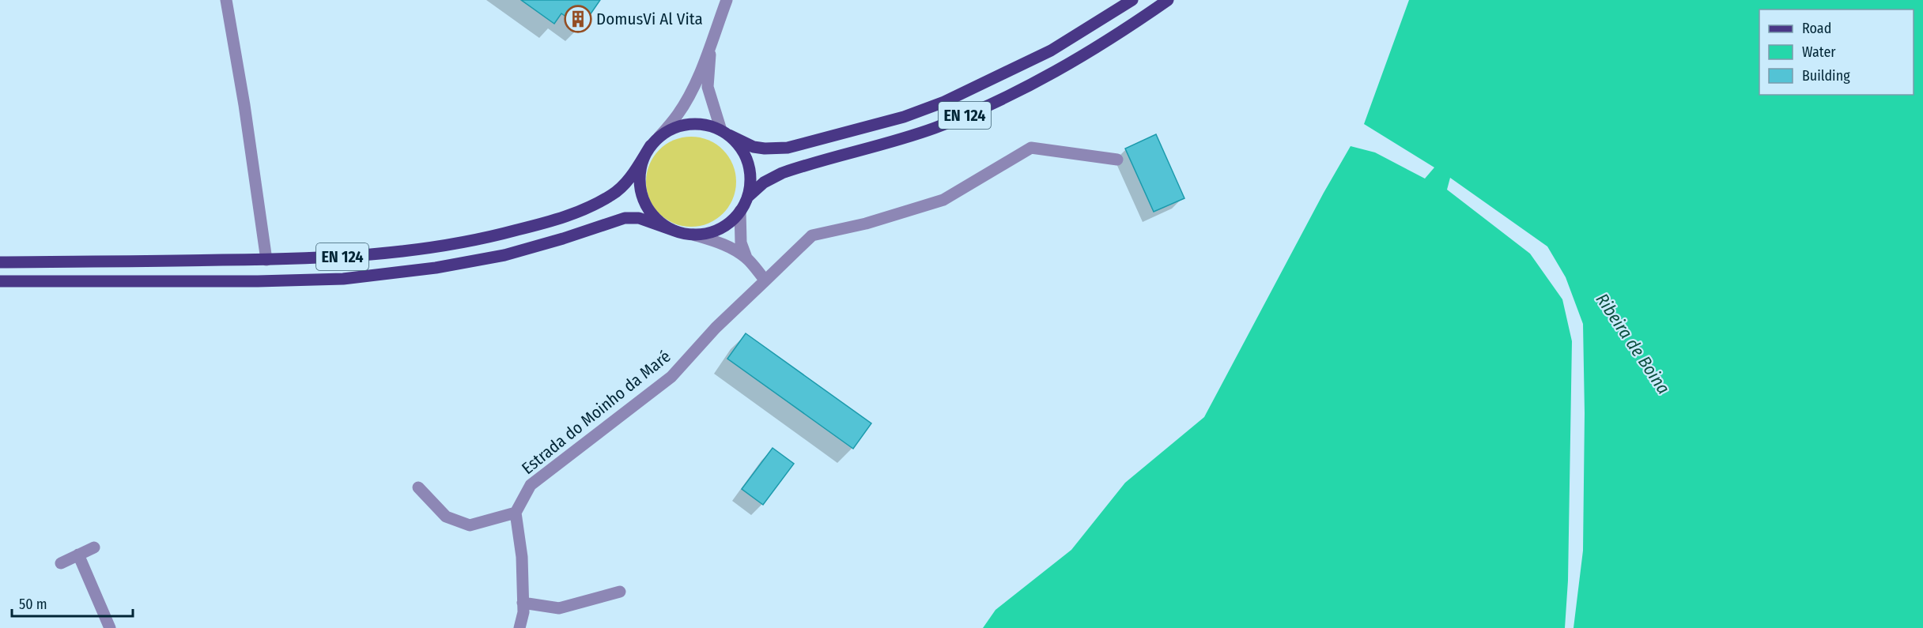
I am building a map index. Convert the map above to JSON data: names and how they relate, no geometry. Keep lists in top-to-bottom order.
{
  "streets": {
    "main road": ["EN 124"],
    "street": ["Estrada do Moinho da Maré"]
  },
  "water": ["Ribeira de Boina"],
  "places": {
    "building": ["DomusVi Al Vita"]
  },
  "legend": ["Road", "Water", "Building"],
  "scale_bar": "50 m"
}
